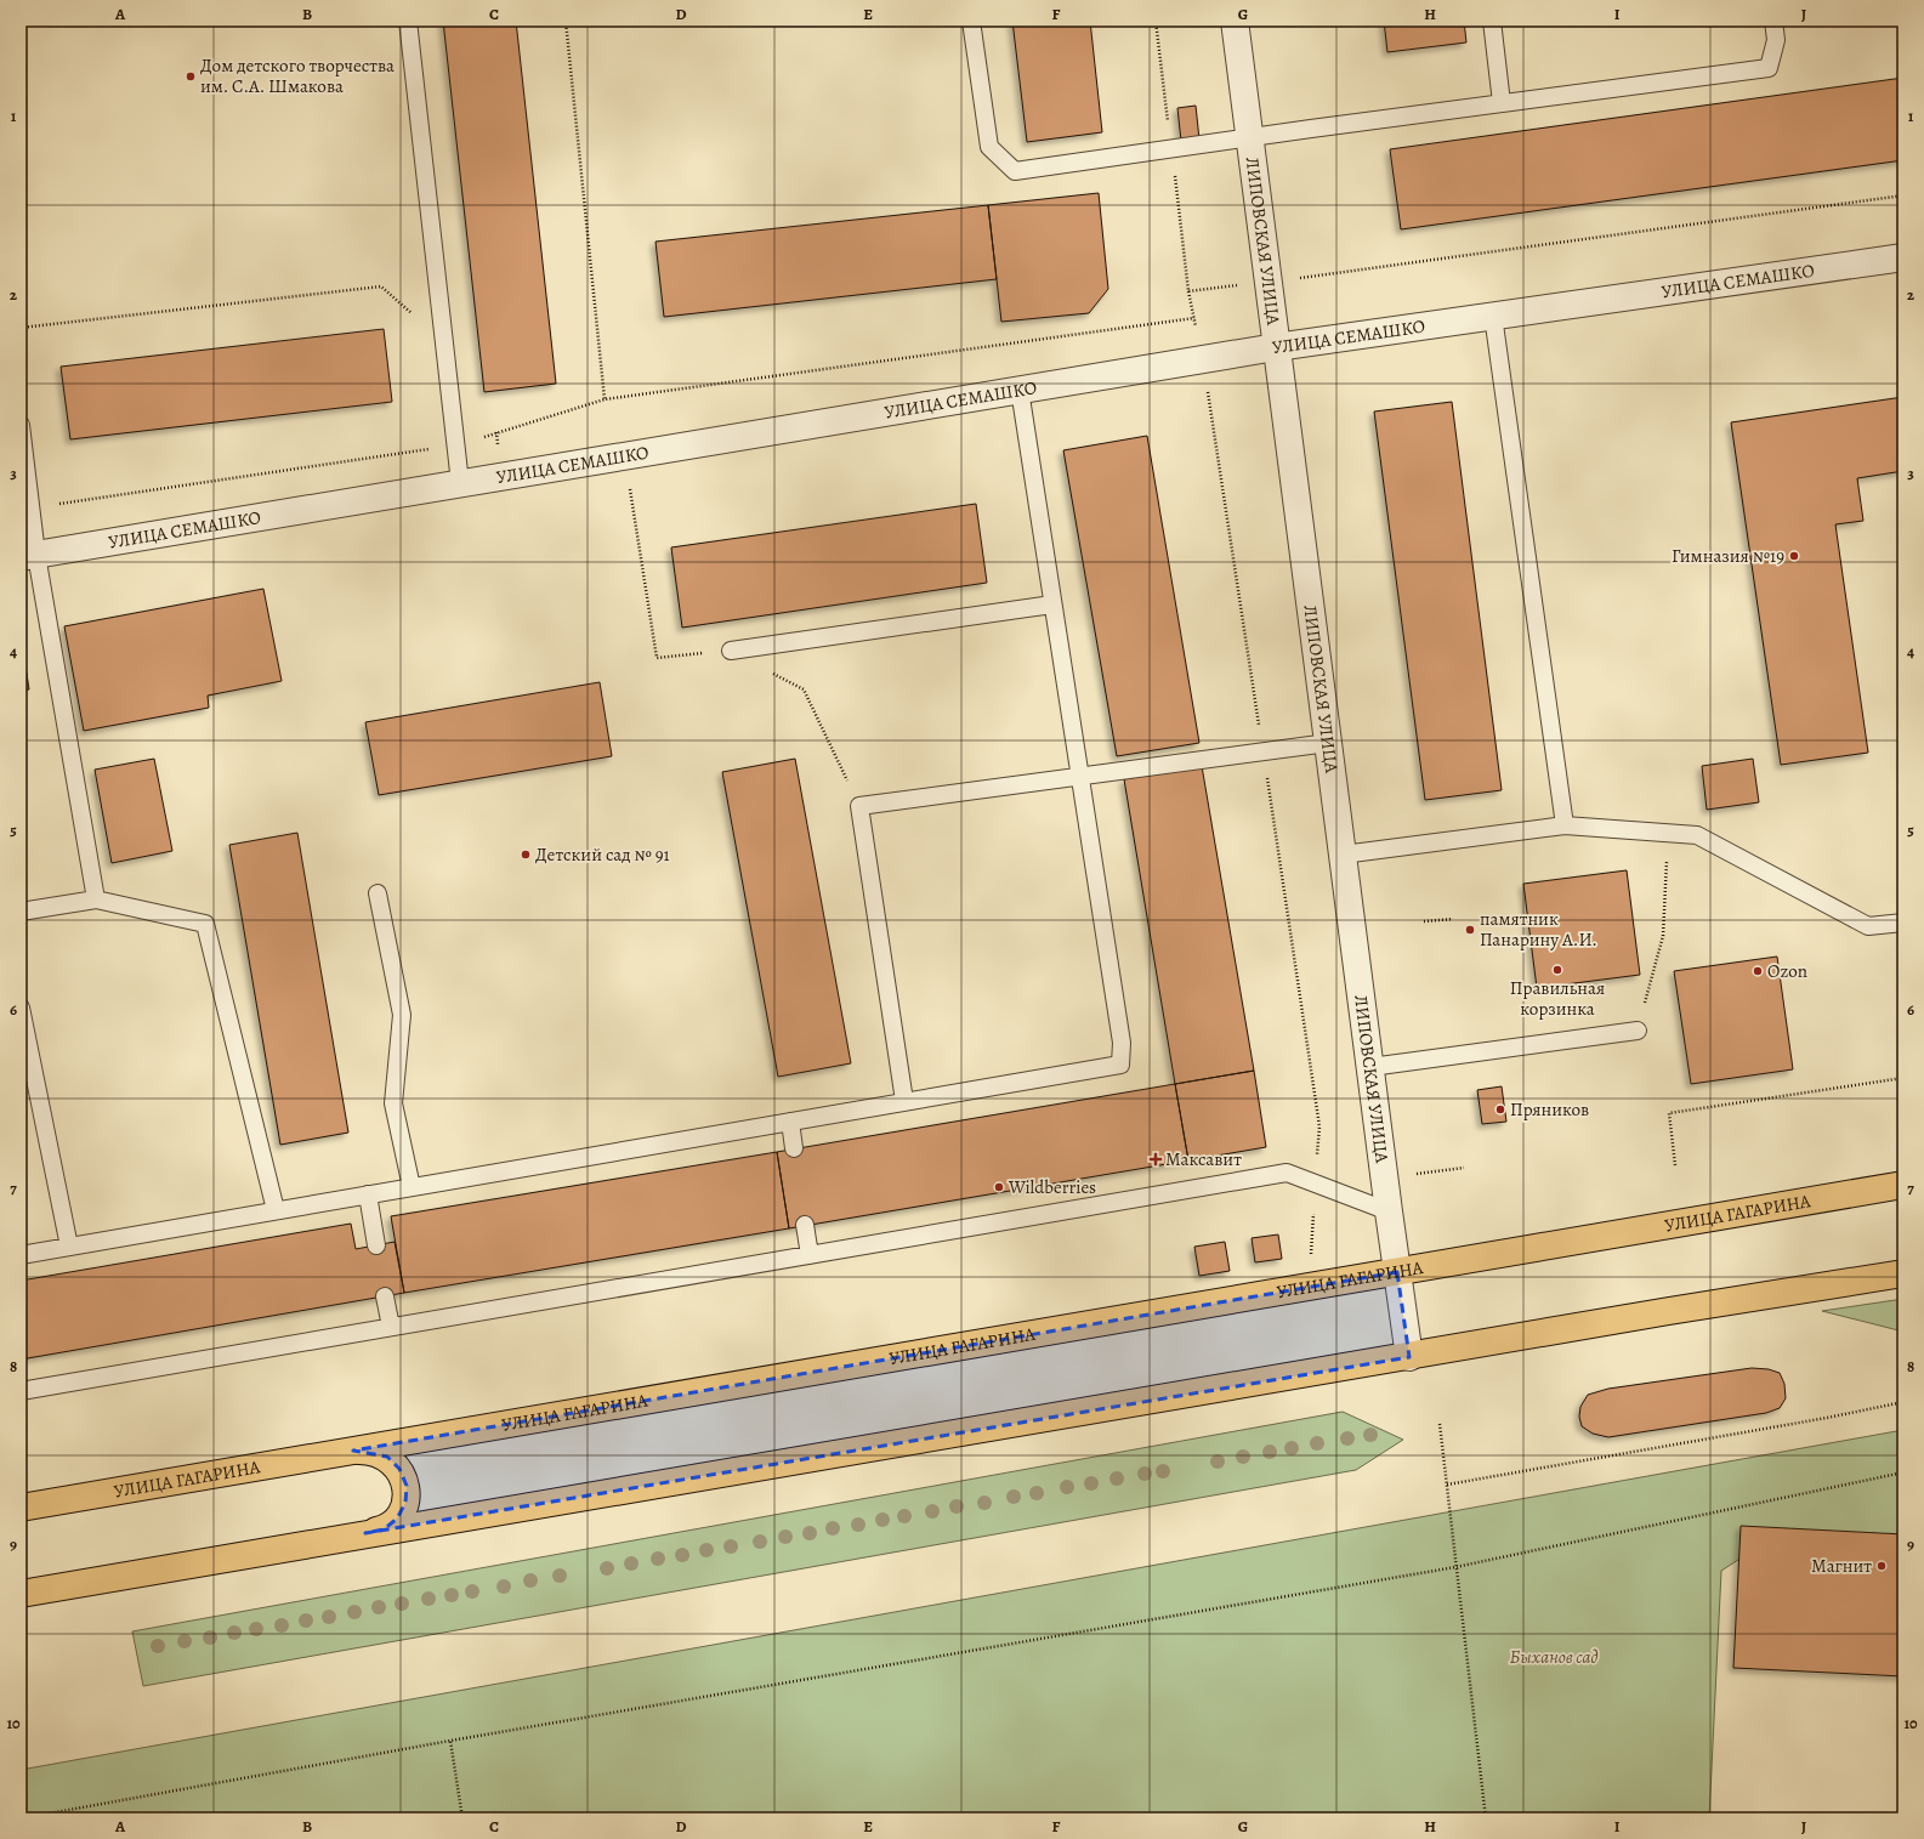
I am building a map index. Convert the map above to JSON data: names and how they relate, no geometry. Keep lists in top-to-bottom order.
{
  "streets": {
    "main road": ["УЛИЦА ГАГАРИНА"],
    "street": ["ЛИПОВСКАЯ УЛИЦА", "УЛИЦА СЕМАШКО"]
  },
  "crossings": [
    ["ЛИПОВСКАЯ УЛИЦА", "УЛИЦА СЕМАШКО"],
    ["ЛИПОВСКАЯ УЛИЦА", "УЛИЦА ГАГАРИНА"]
  ],
  "parks": ["Быханов сад"],
  "places": {
    "other": [
      "Дом детского творчества им. С.А. Шмакова",
      "Гимназия №19",
      "Детский сад № 91",
      "памятник Панарину А.И.",
      "Правильная корзинка",
      "Ozon",
      "Пряников",
      "Wildberries",
      "Магнит"
    ],
    "health": ["Максавит"]
  },
  "grid": {
    "columns": [
      "A",
      "B",
      "C",
      "D",
      "E",
      "F",
      "G",
      "H",
      "I",
      "J"
    ],
    "rows": [
      "1",
      "2",
      "3",
      "4",
      "5",
      "6",
      "7",
      "8",
      "9",
      "10"
    ]
  }
}
